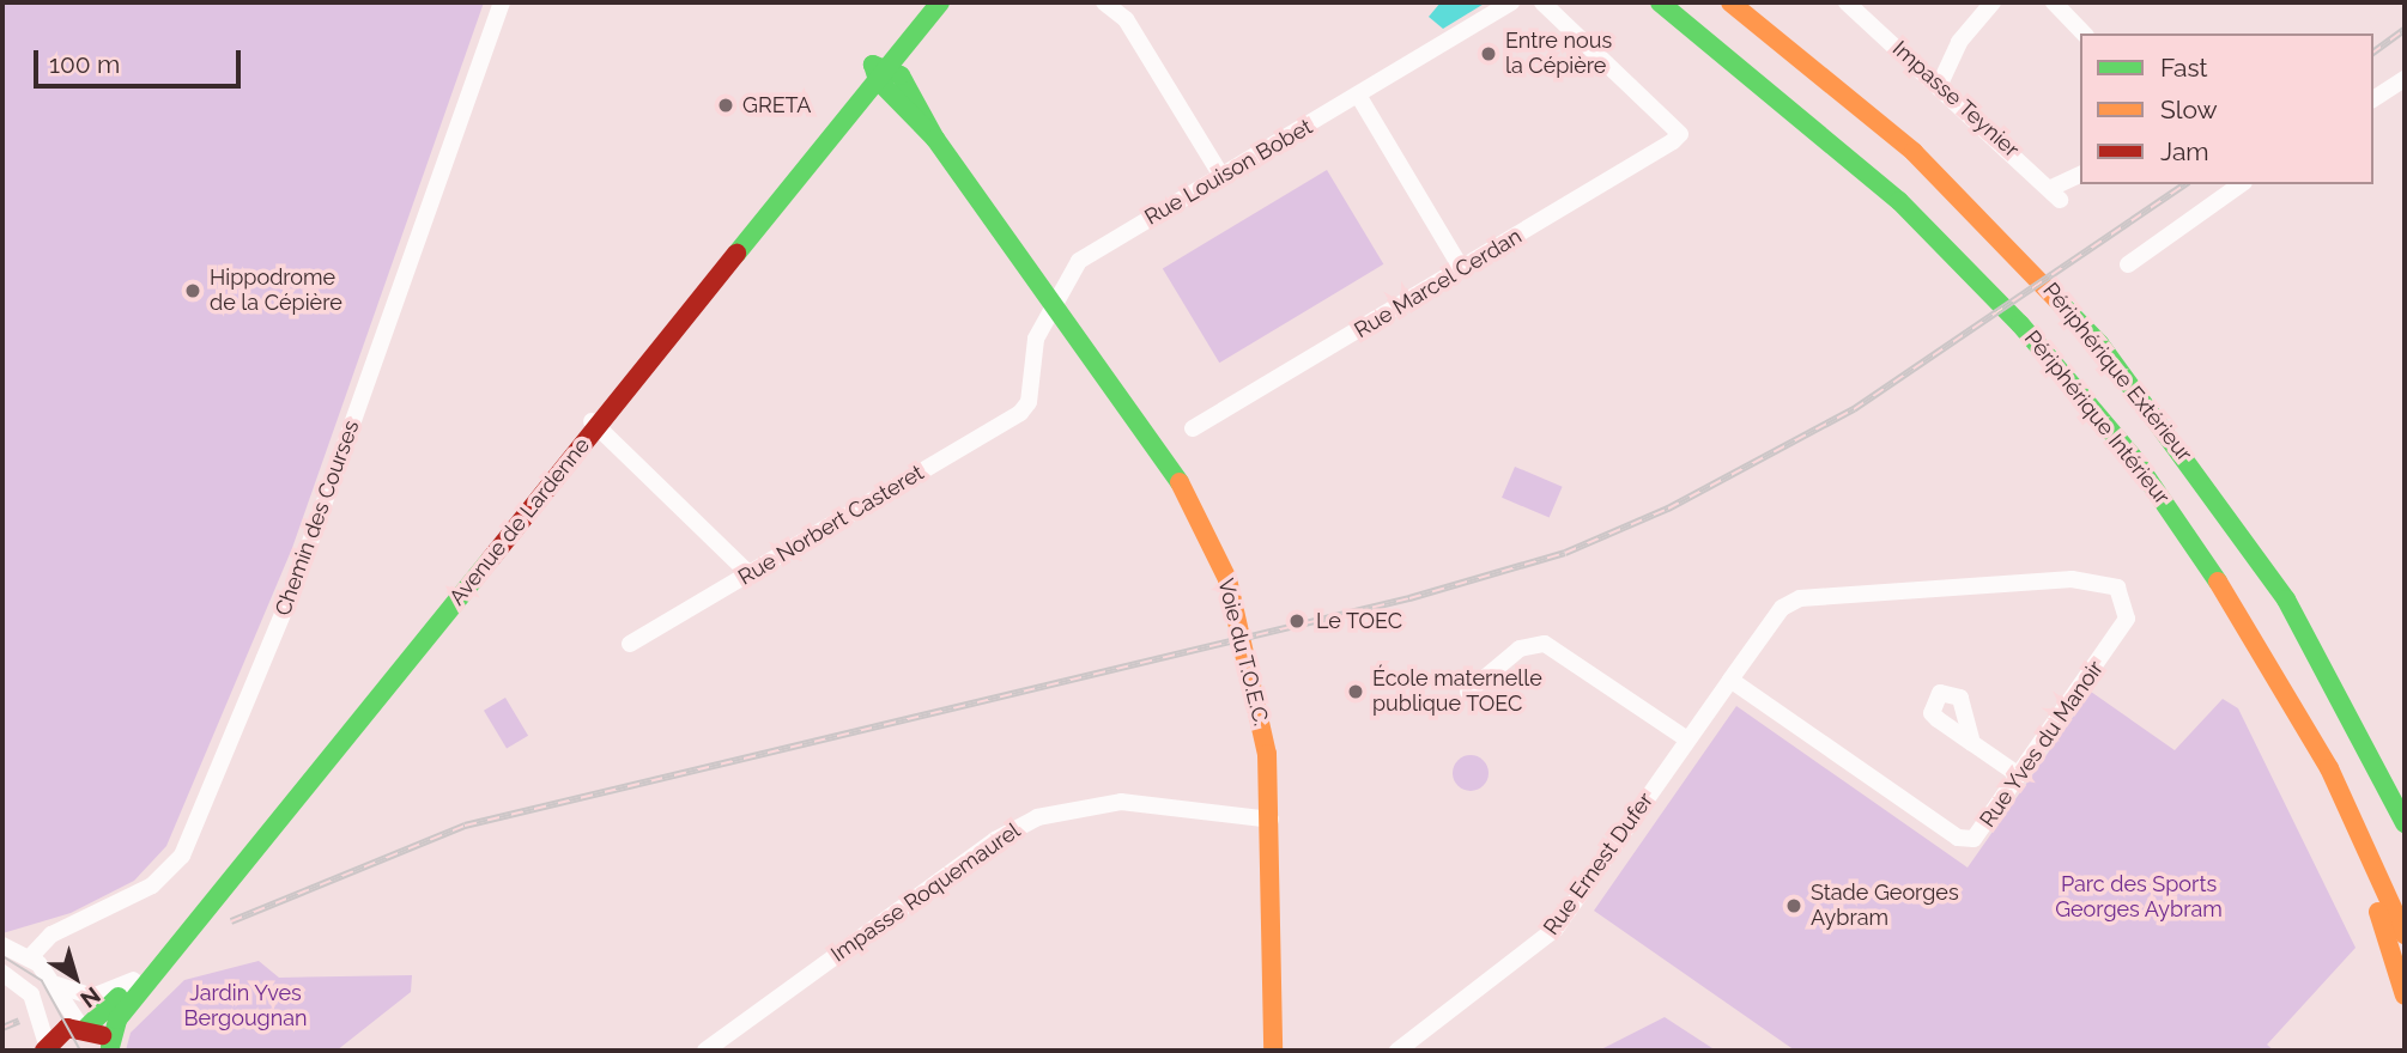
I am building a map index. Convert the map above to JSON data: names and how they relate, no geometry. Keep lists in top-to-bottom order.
{
  "streets": {
    "main road": [
      "Périphérique Extérieur",
      "Périphérique Intérieur",
      "Avenue de Lardenne",
      "Voie du T.O.E.C."
    ],
    "street": [
      "Impasse Teynier",
      "Rue Louison Bobet",
      "Rue Marcel Cerdan",
      "Chemin des Courses",
      "Rue Norbert Casteret",
      "Rue Yves du Manoir",
      "Rue Ernest Dufer",
      "Impasse Roquemaurel"
    ]
  },
  "crossings": [
    ["Rue Louison Bobet", "Rue Norbert Casteret"],
    ["Rue Louison Bobet", "Voie du T.O.E.C."],
    ["Avenue de Lardenne", "Voie du T.O.E.C."],
    ["Voie du T.O.E.C.", "Impasse Roquemaurel"],
    ["Rue Yves du Manoir", "Rue Ernest Dufer"]
  ],
  "parks": ["Parc des Sports Georges Aybram", "Jardin Yves Bergougnan"],
  "places": [
    "Entre nous la Cépière",
    "GRETA",
    "Hippodrome de la Cépière",
    "Le TOEC",
    "École maternelle publique TOEC",
    "Stade Georges Aybram"
  ],
  "legend": ["Fast", "Slow", "Jam"],
  "scale_bar": "100 m",
  "north": "bottom right"
}
